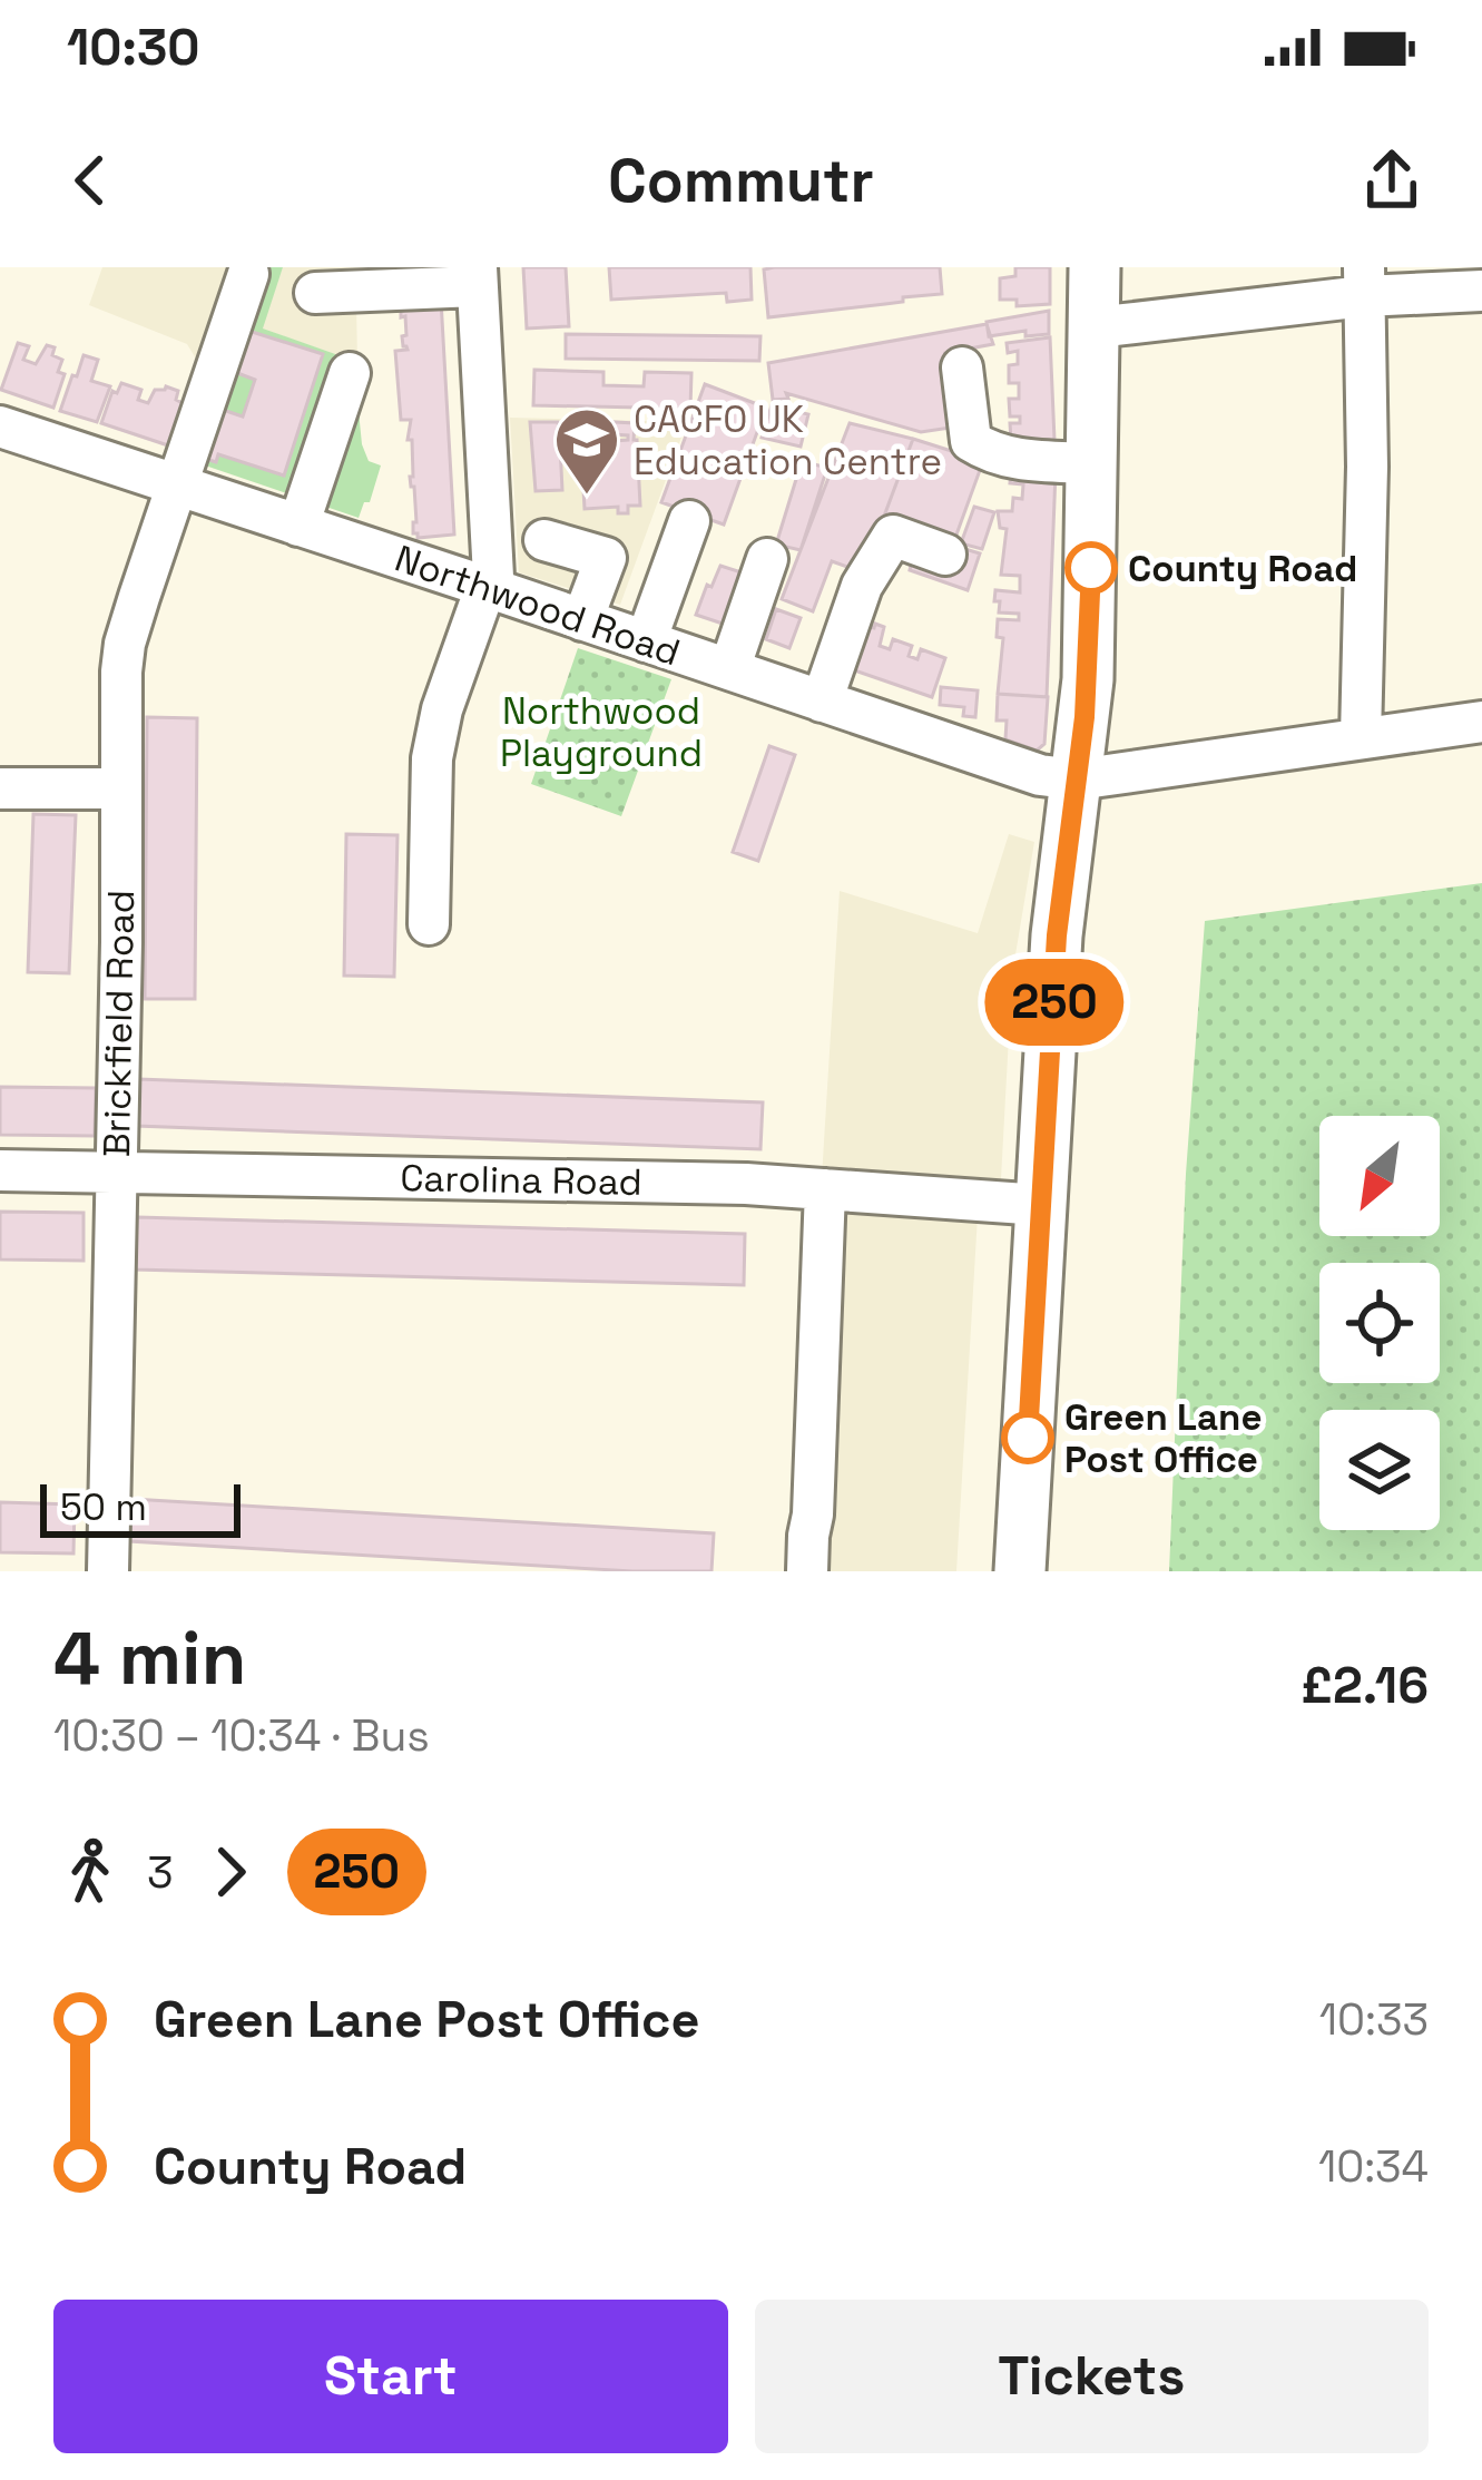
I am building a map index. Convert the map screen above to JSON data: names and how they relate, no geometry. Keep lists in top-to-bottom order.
{
  "streets": {
    "street": ["Northwood Road", "Brickfield Road", "Carolina Road"]
  },
  "crossings": [
    ["Northwood Road", "Brickfield Road"],
    ["Brickfield Road", "Carolina Road"]
  ],
  "parks": ["Northwood Playground"],
  "places": {
    "school or university": ["CACFO UK Education Centre"],
    "other": ["County Road", "Green Lane Post Office"]
  },
  "lines": ["bus line 250"],
  "scale_bar": "50 m",
  "north": "bottom left",
  "page": {
    "status": "10:30",
    "header": "Commutr",
    "on_map": "250",
    "scale": "50 m",
    "heading": ["4 min", "10:30 – 10:34 · Bus", "£2.16"],
    "legs": ["3", "250"],
    "list": [
      {
        "name": "Green Lane Post Office",
        "value": "10:33"
      },
      {
        "name": "County Road",
        "value": "10:34"
      }
    ],
    "buttons": ["Start", "Tickets"]
  }
}
